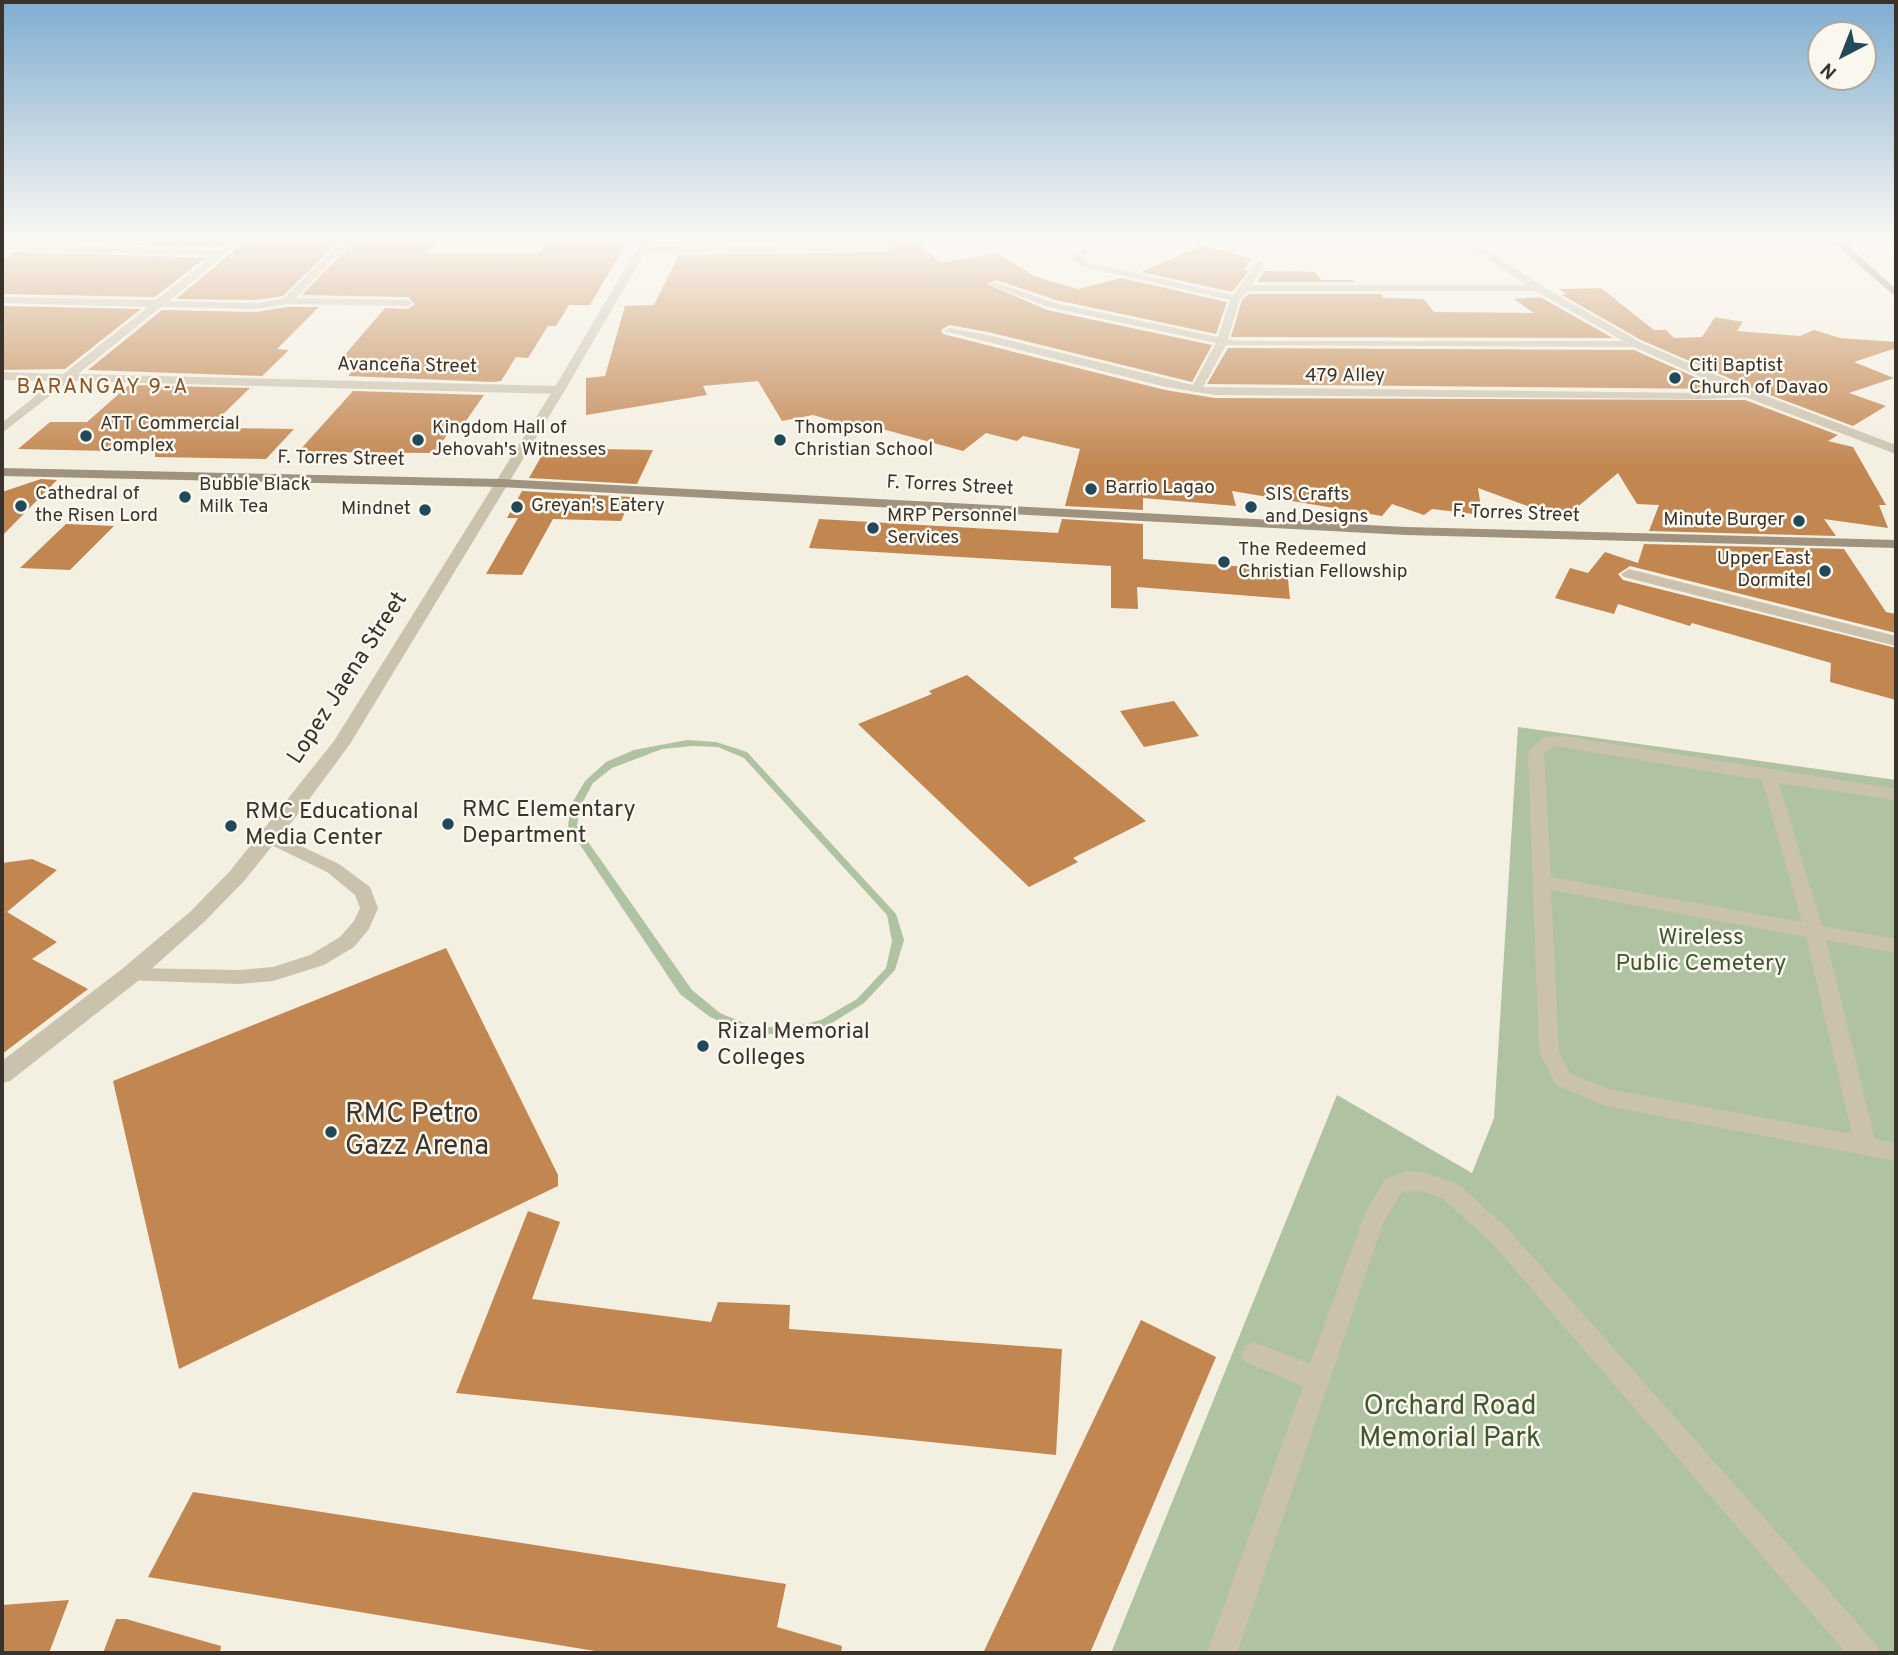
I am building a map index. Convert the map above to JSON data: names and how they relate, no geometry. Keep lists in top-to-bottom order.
{
  "streets": {
    "main road": ["F. Torres Street"],
    "street": ["Avanceña Street", "Lopez Jaena Street"],
    "lane": ["479 Alley"]
  },
  "crossings": [
    ["Avanceña Street", "Lopez Jaena Street"],
    ["F. Torres Street", "Lopez Jaena Street"]
  ],
  "districts": ["BARANGAY 9-A"],
  "parks": ["Wireless Public Cemetery", "Orchard Road Memorial Park"],
  "places": [
    "Citi Baptist Church of Davao",
    "ATT Commercial Complex",
    "Kingdom Hall of Jehovah's Witnesses",
    "Thompson Christian School",
    "Barrio Lagao",
    "Bubble Black Milk Tea",
    "Cathedral of the Risen Lord",
    "Greyan's Eatery",
    "SIS Crafts and Designs",
    "Mindnet",
    "Minute Burger",
    "MRP Personnel Services",
    "The Redeemed Christian Fellowship",
    "Upper East Dormitel",
    "RMC Elementary Department",
    "RMC Educational Media Center",
    "Rizal Memorial Colleges",
    "RMC Petro Gazz Arena"
  ],
  "north": "bottom left"
}
